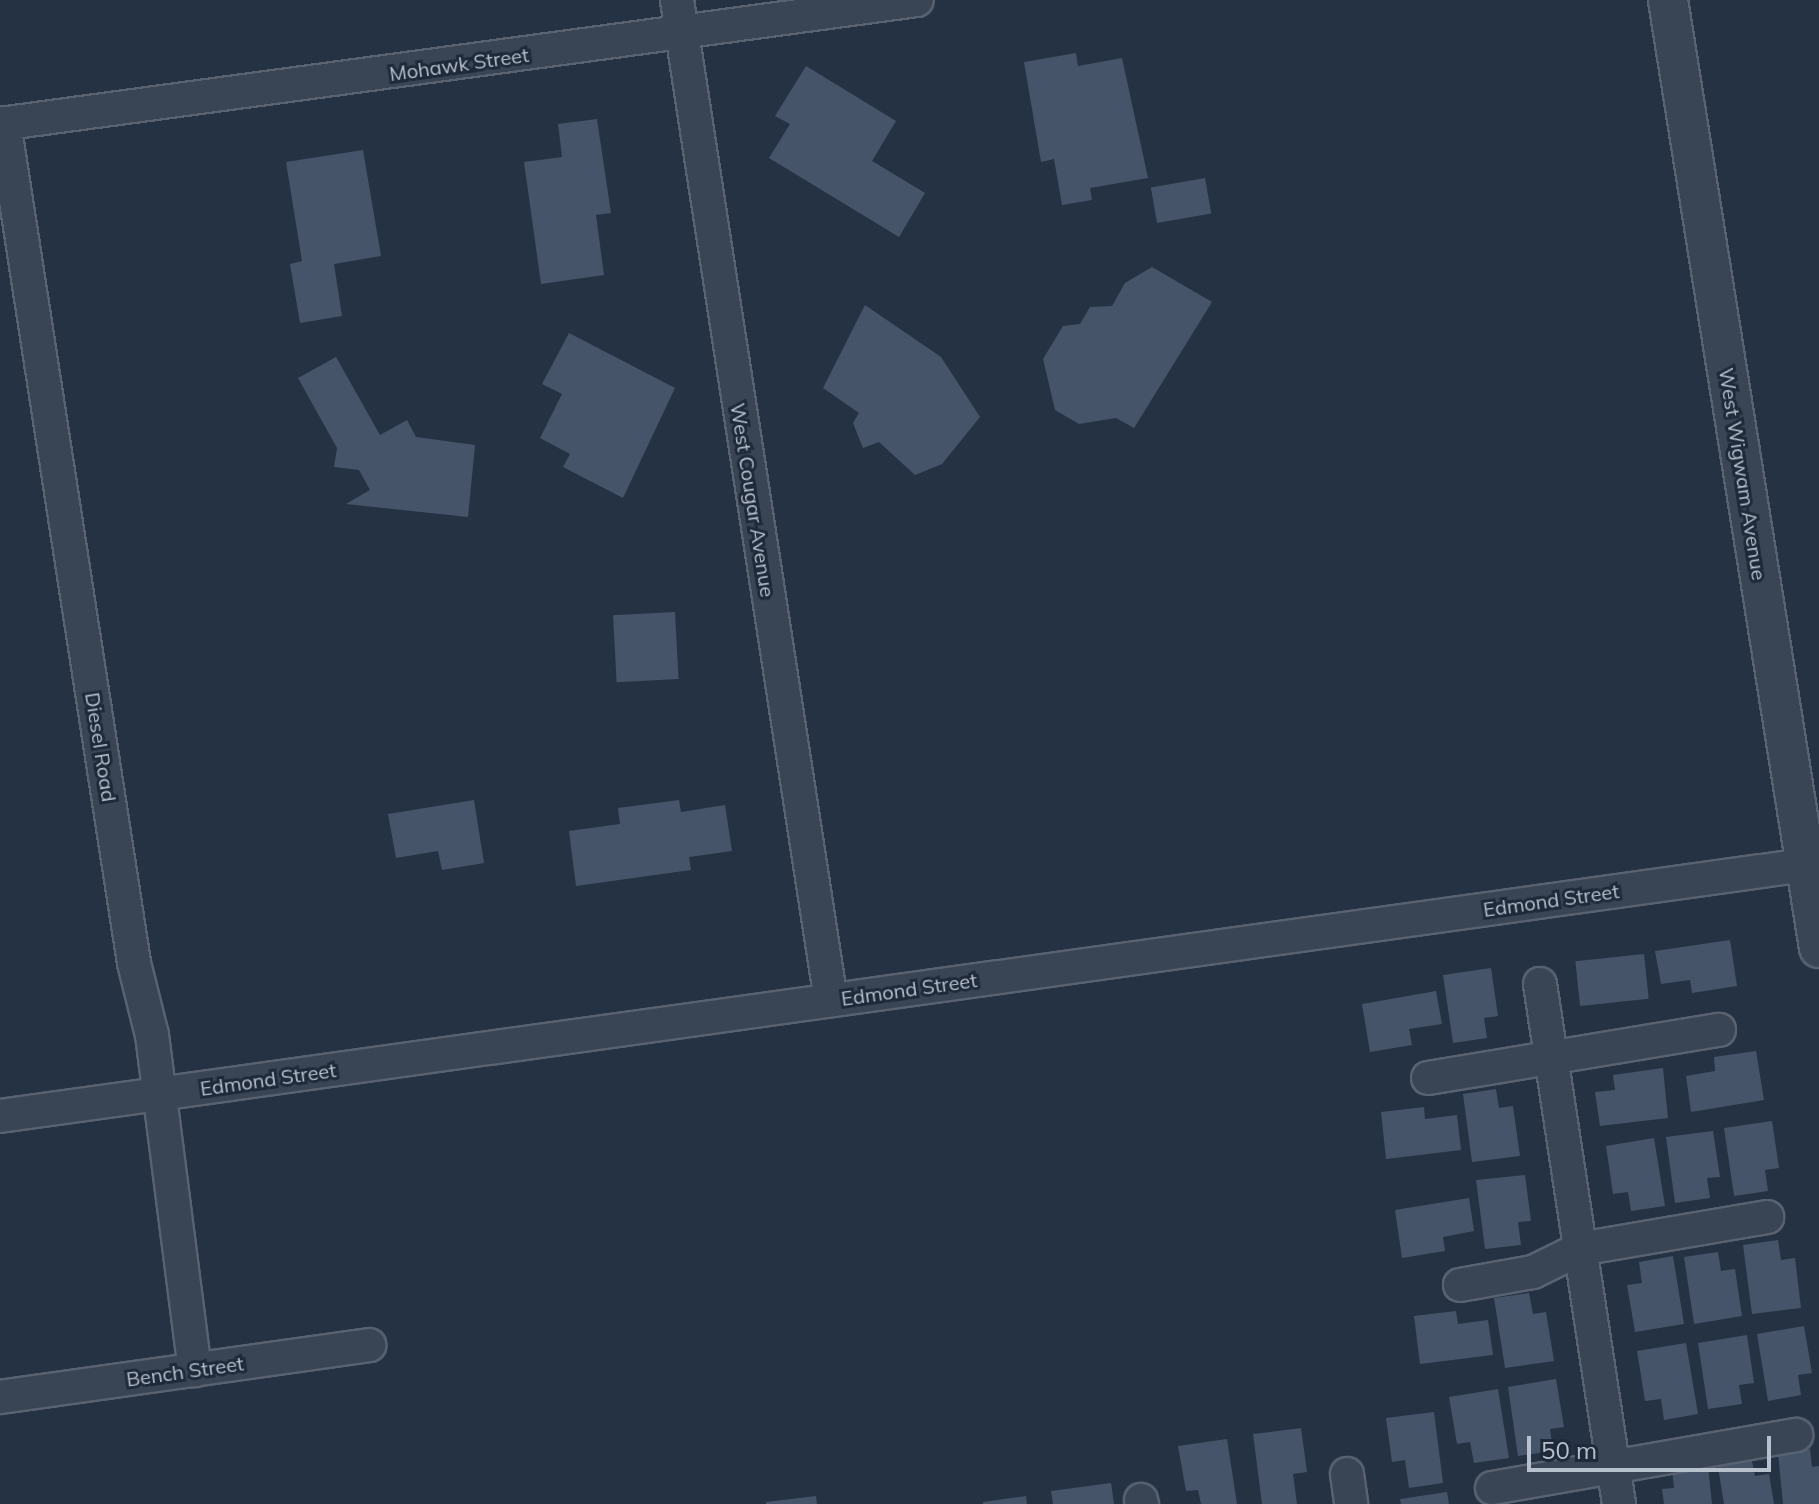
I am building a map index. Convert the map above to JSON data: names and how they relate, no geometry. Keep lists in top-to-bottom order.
{
  "streets": {
    "street": [
      "Mohawk Street",
      "West Wigwam Avenue",
      "West Cougar Avenue",
      "Diesel Road",
      "Edmond Street",
      "Bench Street"
    ]
  },
  "crossings": [
    ["Mohawk Street", "West Cougar Avenue"],
    ["Mohawk Street", "Diesel Road"],
    ["West Wigwam Avenue", "Edmond Street"],
    ["West Cougar Avenue", "Edmond Street"],
    ["Diesel Road", "Edmond Street"],
    ["Diesel Road", "Bench Street"]
  ],
  "scale_bar": "50 m"
}
